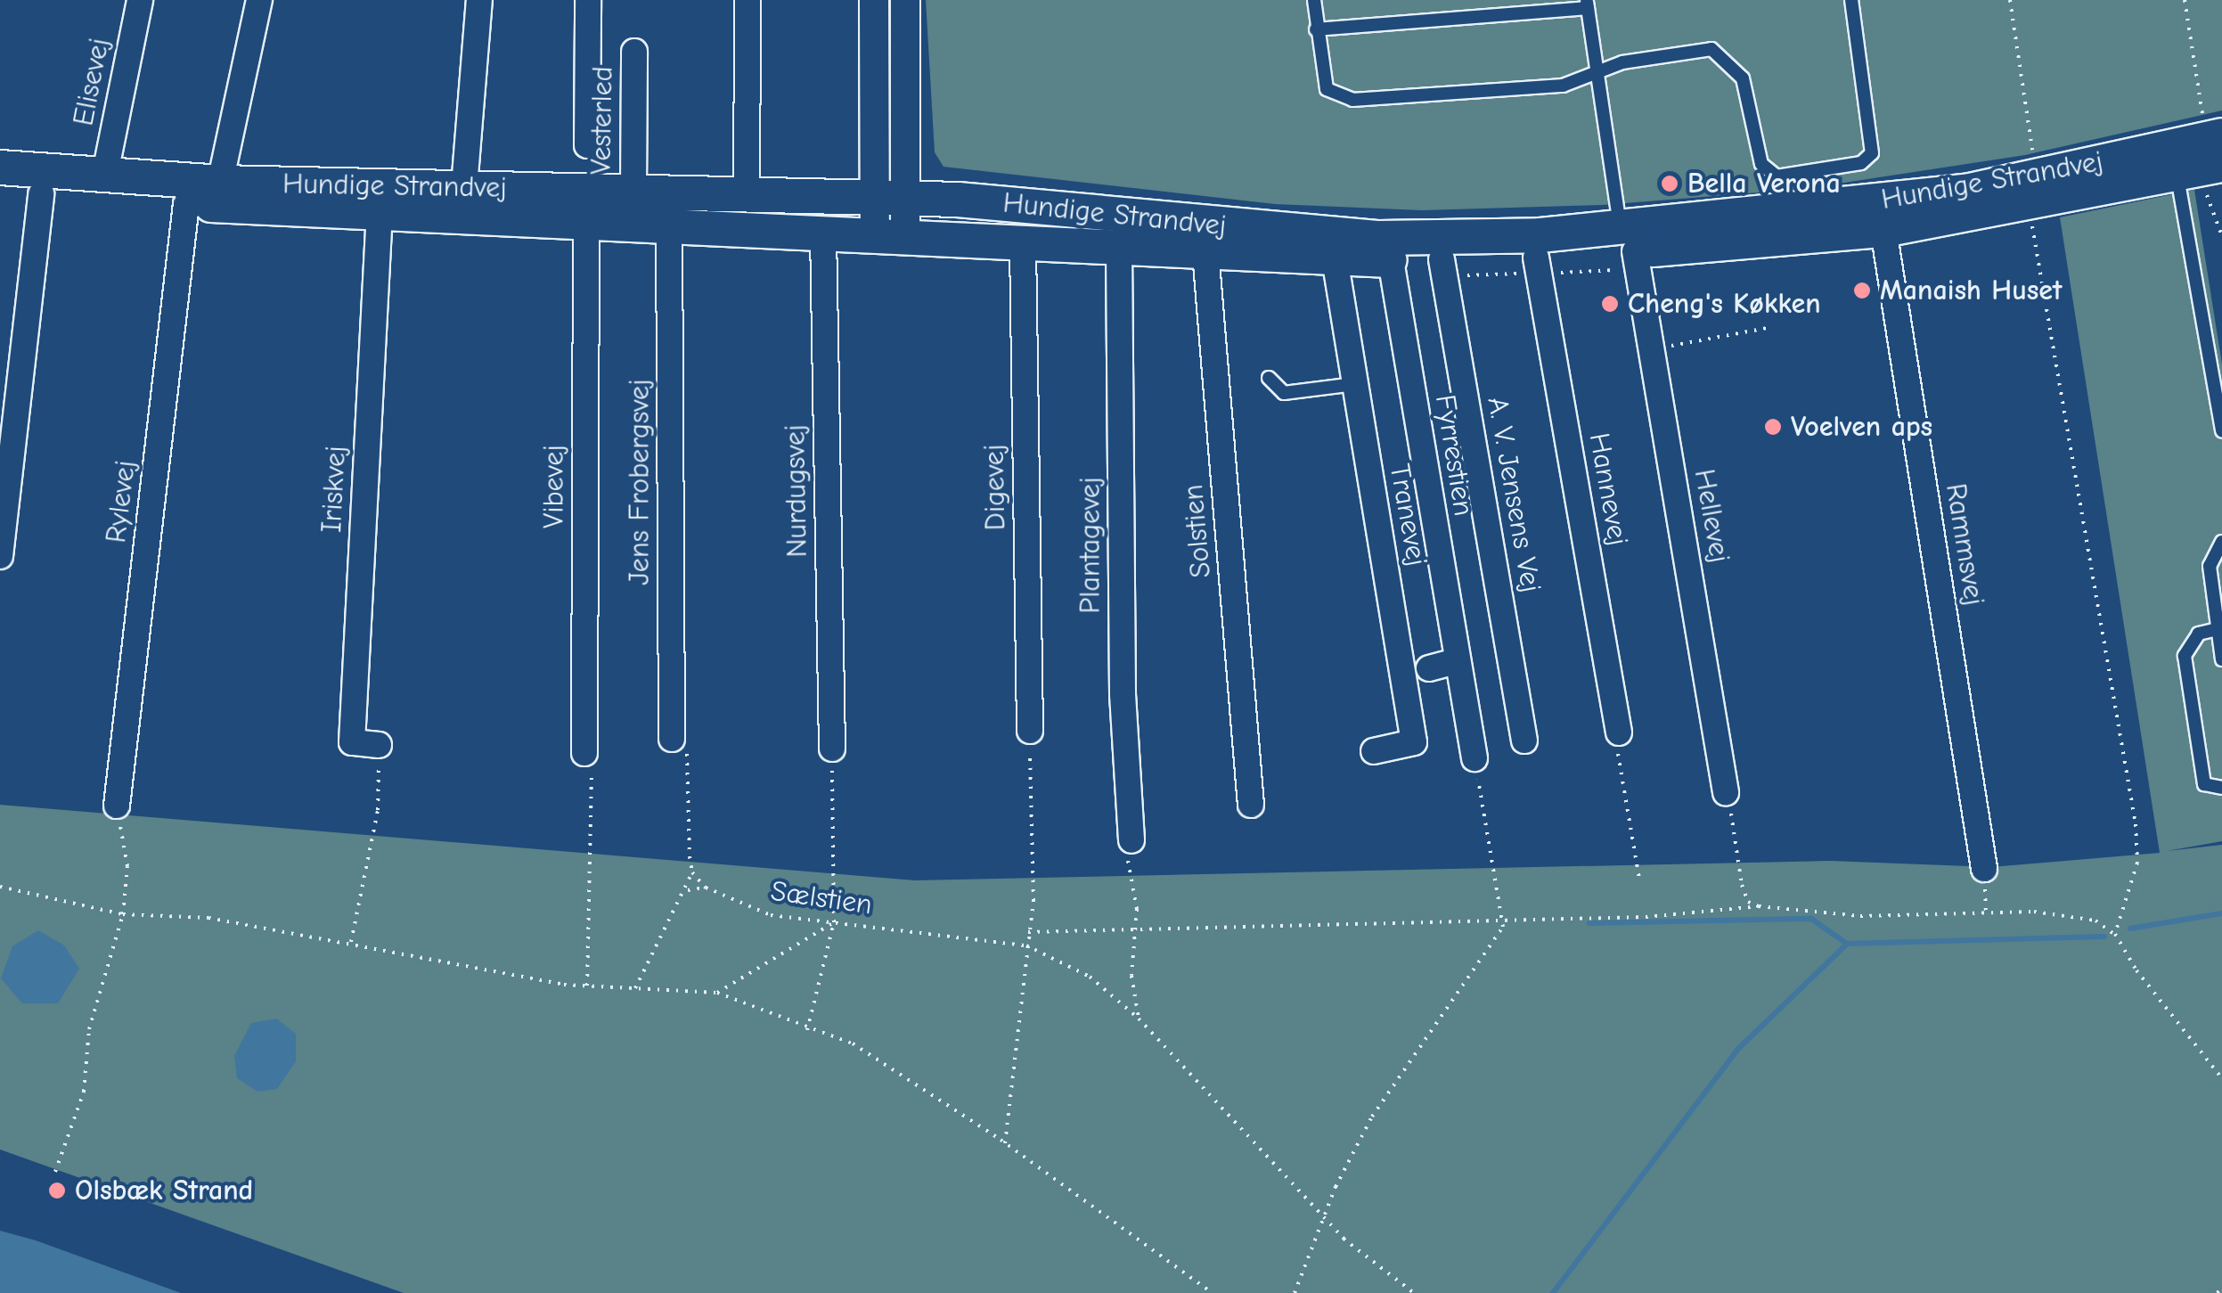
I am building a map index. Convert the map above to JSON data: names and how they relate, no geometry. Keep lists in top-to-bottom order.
{
  "streets": {
    "main road": ["Hundige Strandvej"],
    "street": [
      "Elisevej",
      "Vesterled",
      "Fyrrestien",
      "Jens Frobergsvej",
      "Vibevej",
      "Digevej",
      "Iriskvej",
      "Hannevej",
      "Nurdugsvej",
      "A. V. Jensens Vej",
      "Rylevej",
      "Tranevej",
      "Hellevej",
      "Solstien",
      "Rammsvej",
      "Plantagevej"
    ],
    "path": ["Sælstien"]
  },
  "crossings": [
    ["Elisevej", "Hundige Strandvej"],
    ["Vesterled", "Hundige Strandvej"],
    ["Hundige Strandvej", "Fyrrestien"],
    ["Hundige Strandvej", "Jens Frobergsvej"],
    ["Hundige Strandvej", "Vibevej"],
    ["Hundige Strandvej", "Digevej"],
    ["Hundige Strandvej", "Iriskvej"],
    ["Hundige Strandvej", "Hannevej"],
    ["Hundige Strandvej", "Nurdugsvej"],
    ["Hundige Strandvej", "A. V. Jensens Vej"],
    ["Hundige Strandvej", "Rylevej"],
    ["Hundige Strandvej", "Tranevej"],
    ["Hundige Strandvej", "Hellevej"],
    ["Hundige Strandvej", "Solstien"],
    ["Hundige Strandvej", "Rammsvej"],
    ["Hundige Strandvej", "Plantagevej"]
  ],
  "places": [
    "Bella Verona",
    "Manaish Huset",
    "Cheng's Køkken",
    "Voelven aps",
    "Olsbæk Strand"
  ]
}
